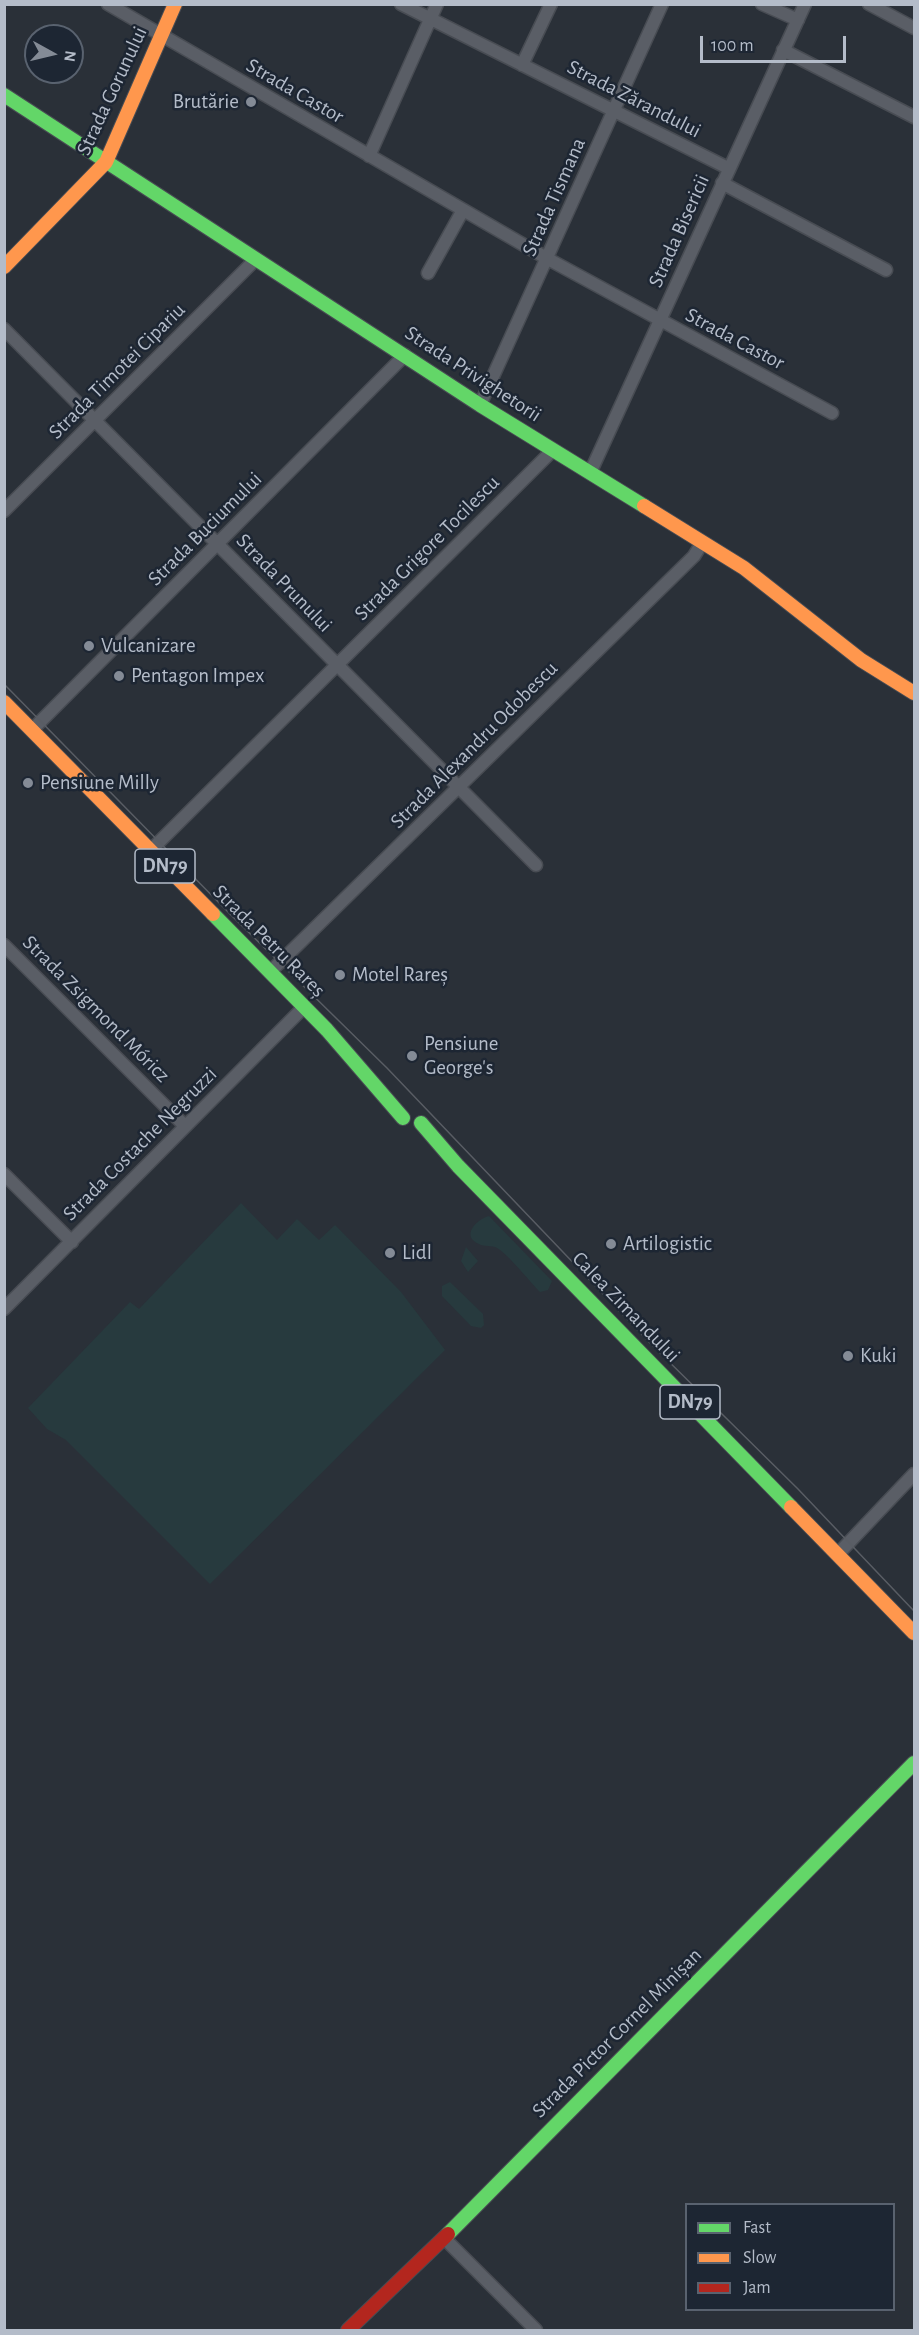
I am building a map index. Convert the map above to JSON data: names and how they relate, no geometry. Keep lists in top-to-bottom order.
{
  "streets": {
    "street": [
      "Strada Gorunului",
      "Strada Castor",
      "Strada Zărandului",
      "Strada Tismana",
      "Strada Bisericii",
      "Strada Timotei Cipariu",
      "Strada Privighetorii",
      "Strada Buciumului",
      "Strada Grigore Tocilescu",
      "Strada Prunului",
      "Strada Alexandru Odobescu",
      "DN79",
      "Strada Petru Rareș",
      "Strada Zsigmond Móricz",
      "Strada Costache Negruzzi",
      "Calea Zimandului",
      "Strada Pictor Cornel Minișan"
    ]
  },
  "crossings": [
    ["Strada Gorunului", "Strada Castor"],
    ["Strada Gorunului", "Strada Privighetorii"],
    ["Strada Castor", "Strada Tismana"],
    ["Strada Castor", "Strada Bisericii"],
    ["Strada Zărandului", "Strada Tismana"],
    ["Strada Zărandului", "Strada Bisericii"],
    ["Strada Tismana", "Strada Privighetorii"],
    ["Strada Bisericii", "Strada Privighetorii"],
    ["Strada Timotei Cipariu", "Strada Privighetorii"],
    ["Strada Timotei Cipariu", "Strada Prunului"],
    ["Strada Privighetorii", "Strada Buciumului"],
    ["Strada Privighetorii", "Strada Grigore Tocilescu"],
    ["Strada Privighetorii", "Strada Alexandru Odobescu"],
    ["Strada Buciumului", "Strada Prunului"],
    ["Strada Buciumului", "Strada Petru Rareș"],
    ["Strada Grigore Tocilescu", "Strada Prunului"],
    ["Strada Grigore Tocilescu", "Strada Petru Rareș"],
    ["Strada Prunului", "Strada Alexandru Odobescu"],
    ["Strada Alexandru Odobescu", "Strada Petru Rareș"],
    ["Strada Petru Rareș", "Strada Costache Negruzzi"],
    ["Strada Petru Rareș", "Calea Zimandului"],
    ["Strada Zsigmond Móricz", "Strada Costache Negruzzi"]
  ],
  "places": [
    "Brutărie",
    "Vulcanizare",
    "Pentagon Impex",
    "Pensiune Milly",
    "Motel Rareș",
    "Pensiune George's",
    "Artilogistic",
    "Lidl",
    "Kuki"
  ],
  "legend": ["Fast", "Slow", "Jam"],
  "scale_bar": "100 m",
  "north": "right"
}
